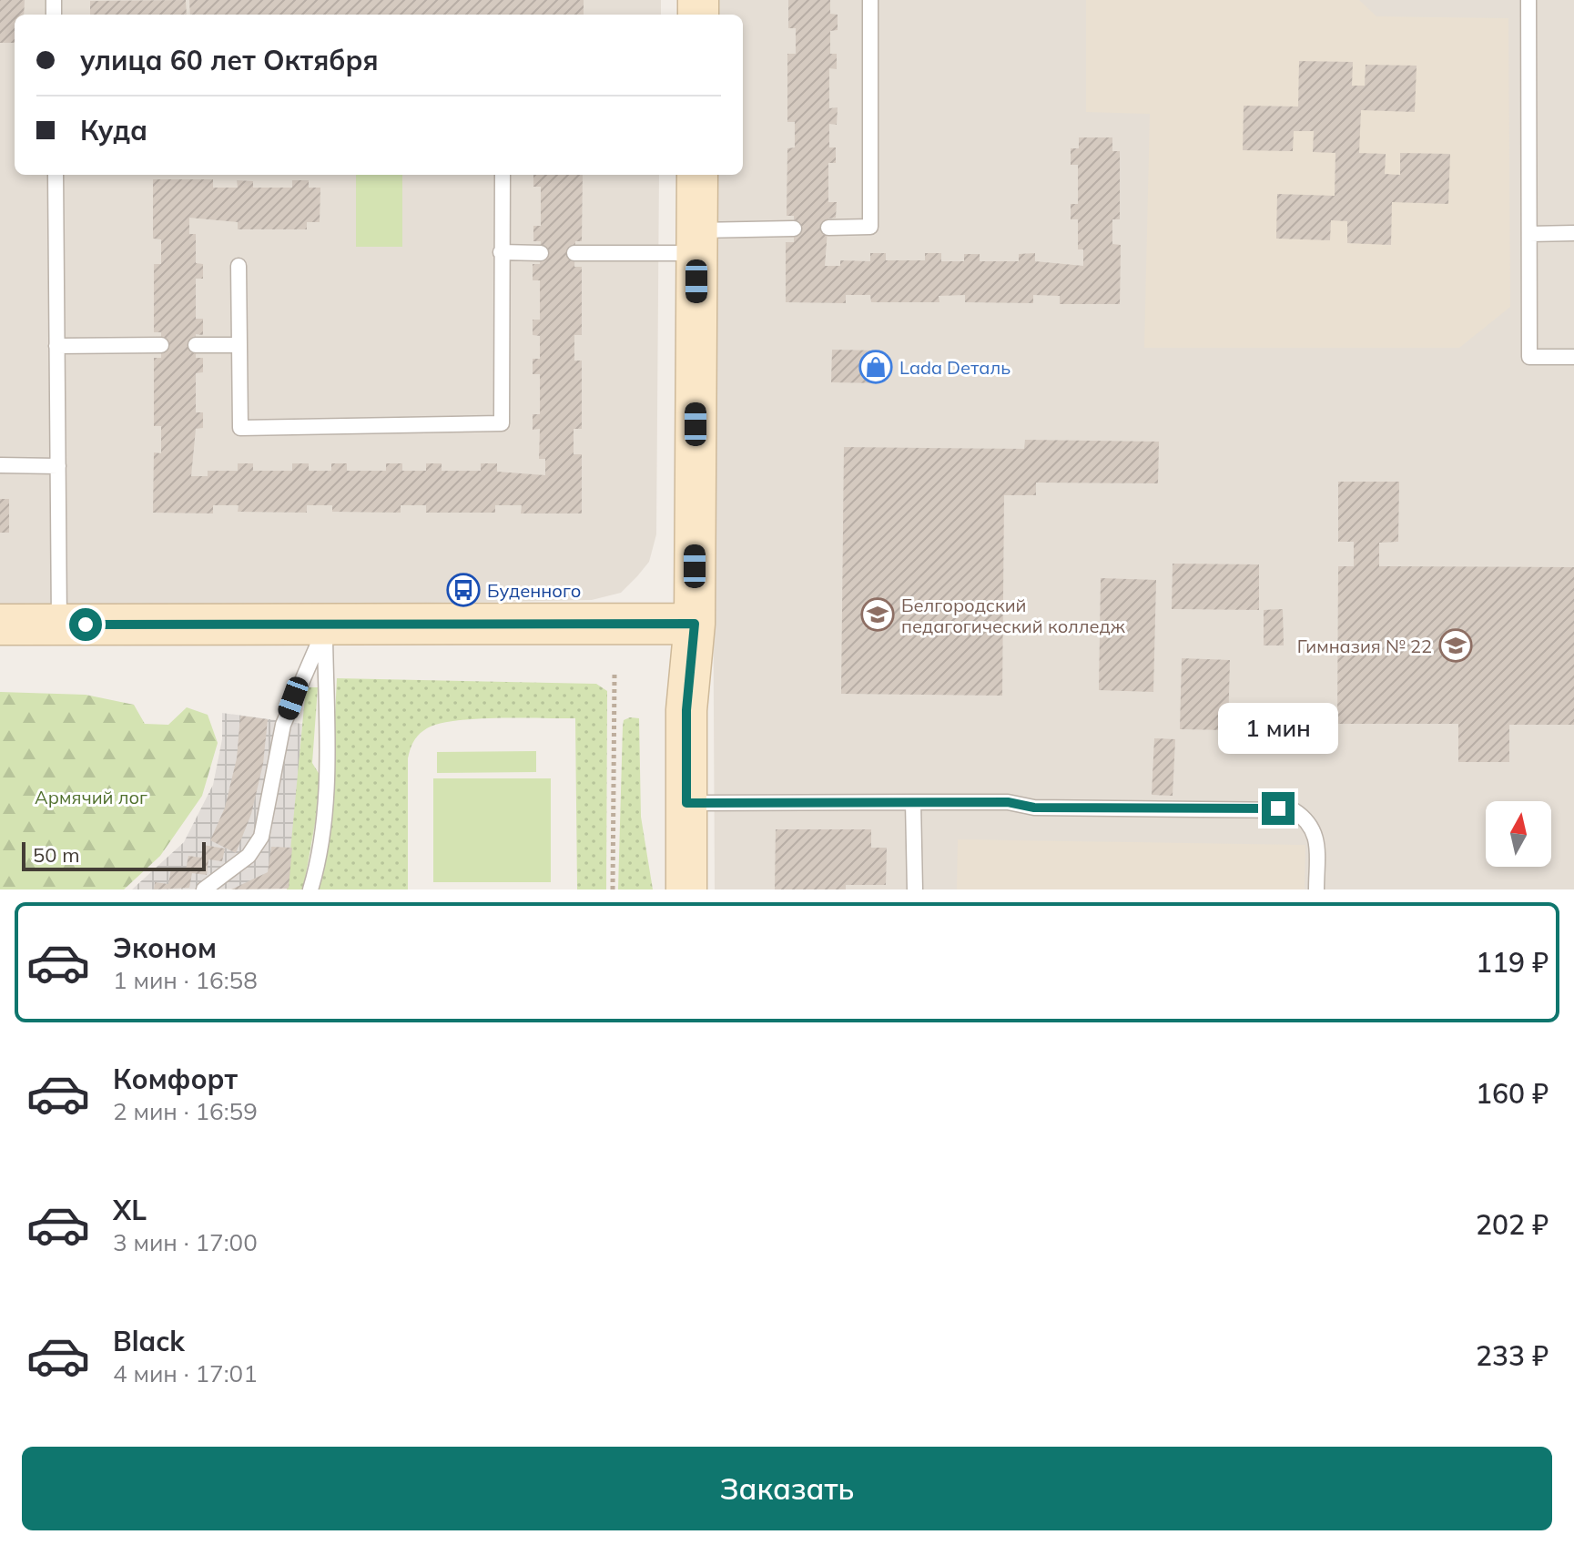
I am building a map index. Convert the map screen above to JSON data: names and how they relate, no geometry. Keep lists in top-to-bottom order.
{
  "parks": ["Армячий лог"],
  "places": {
    "shop": ["Lada Dеталь"],
    "bus stop": ["Буденного"],
    "school or university": ["Белгородский педагогический колледж", "Гимназия № 22"]
  },
  "scale_bar": "50 m",
  "north": "top",
  "page": {
    "banner": ["улица 60 лет Октября", "Куда"],
    "bubble": "1 мин",
    "scale": "50 m",
    "list": [
      {
        "name": "Эконом",
        "note": "1 мин · 16:58",
        "value": "119 ₽"
      },
      {
        "name": "Комфорт",
        "note": "2 мин · 16:59",
        "value": "160 ₽"
      },
      {
        "name": "XL",
        "note": "3 мин · 17:00",
        "value": "202 ₽"
      },
      {
        "name": "Black",
        "note": "4 мин · 17:01",
        "value": "233 ₽"
      }
    ],
    "buttons": "Заказать"
  }
}
